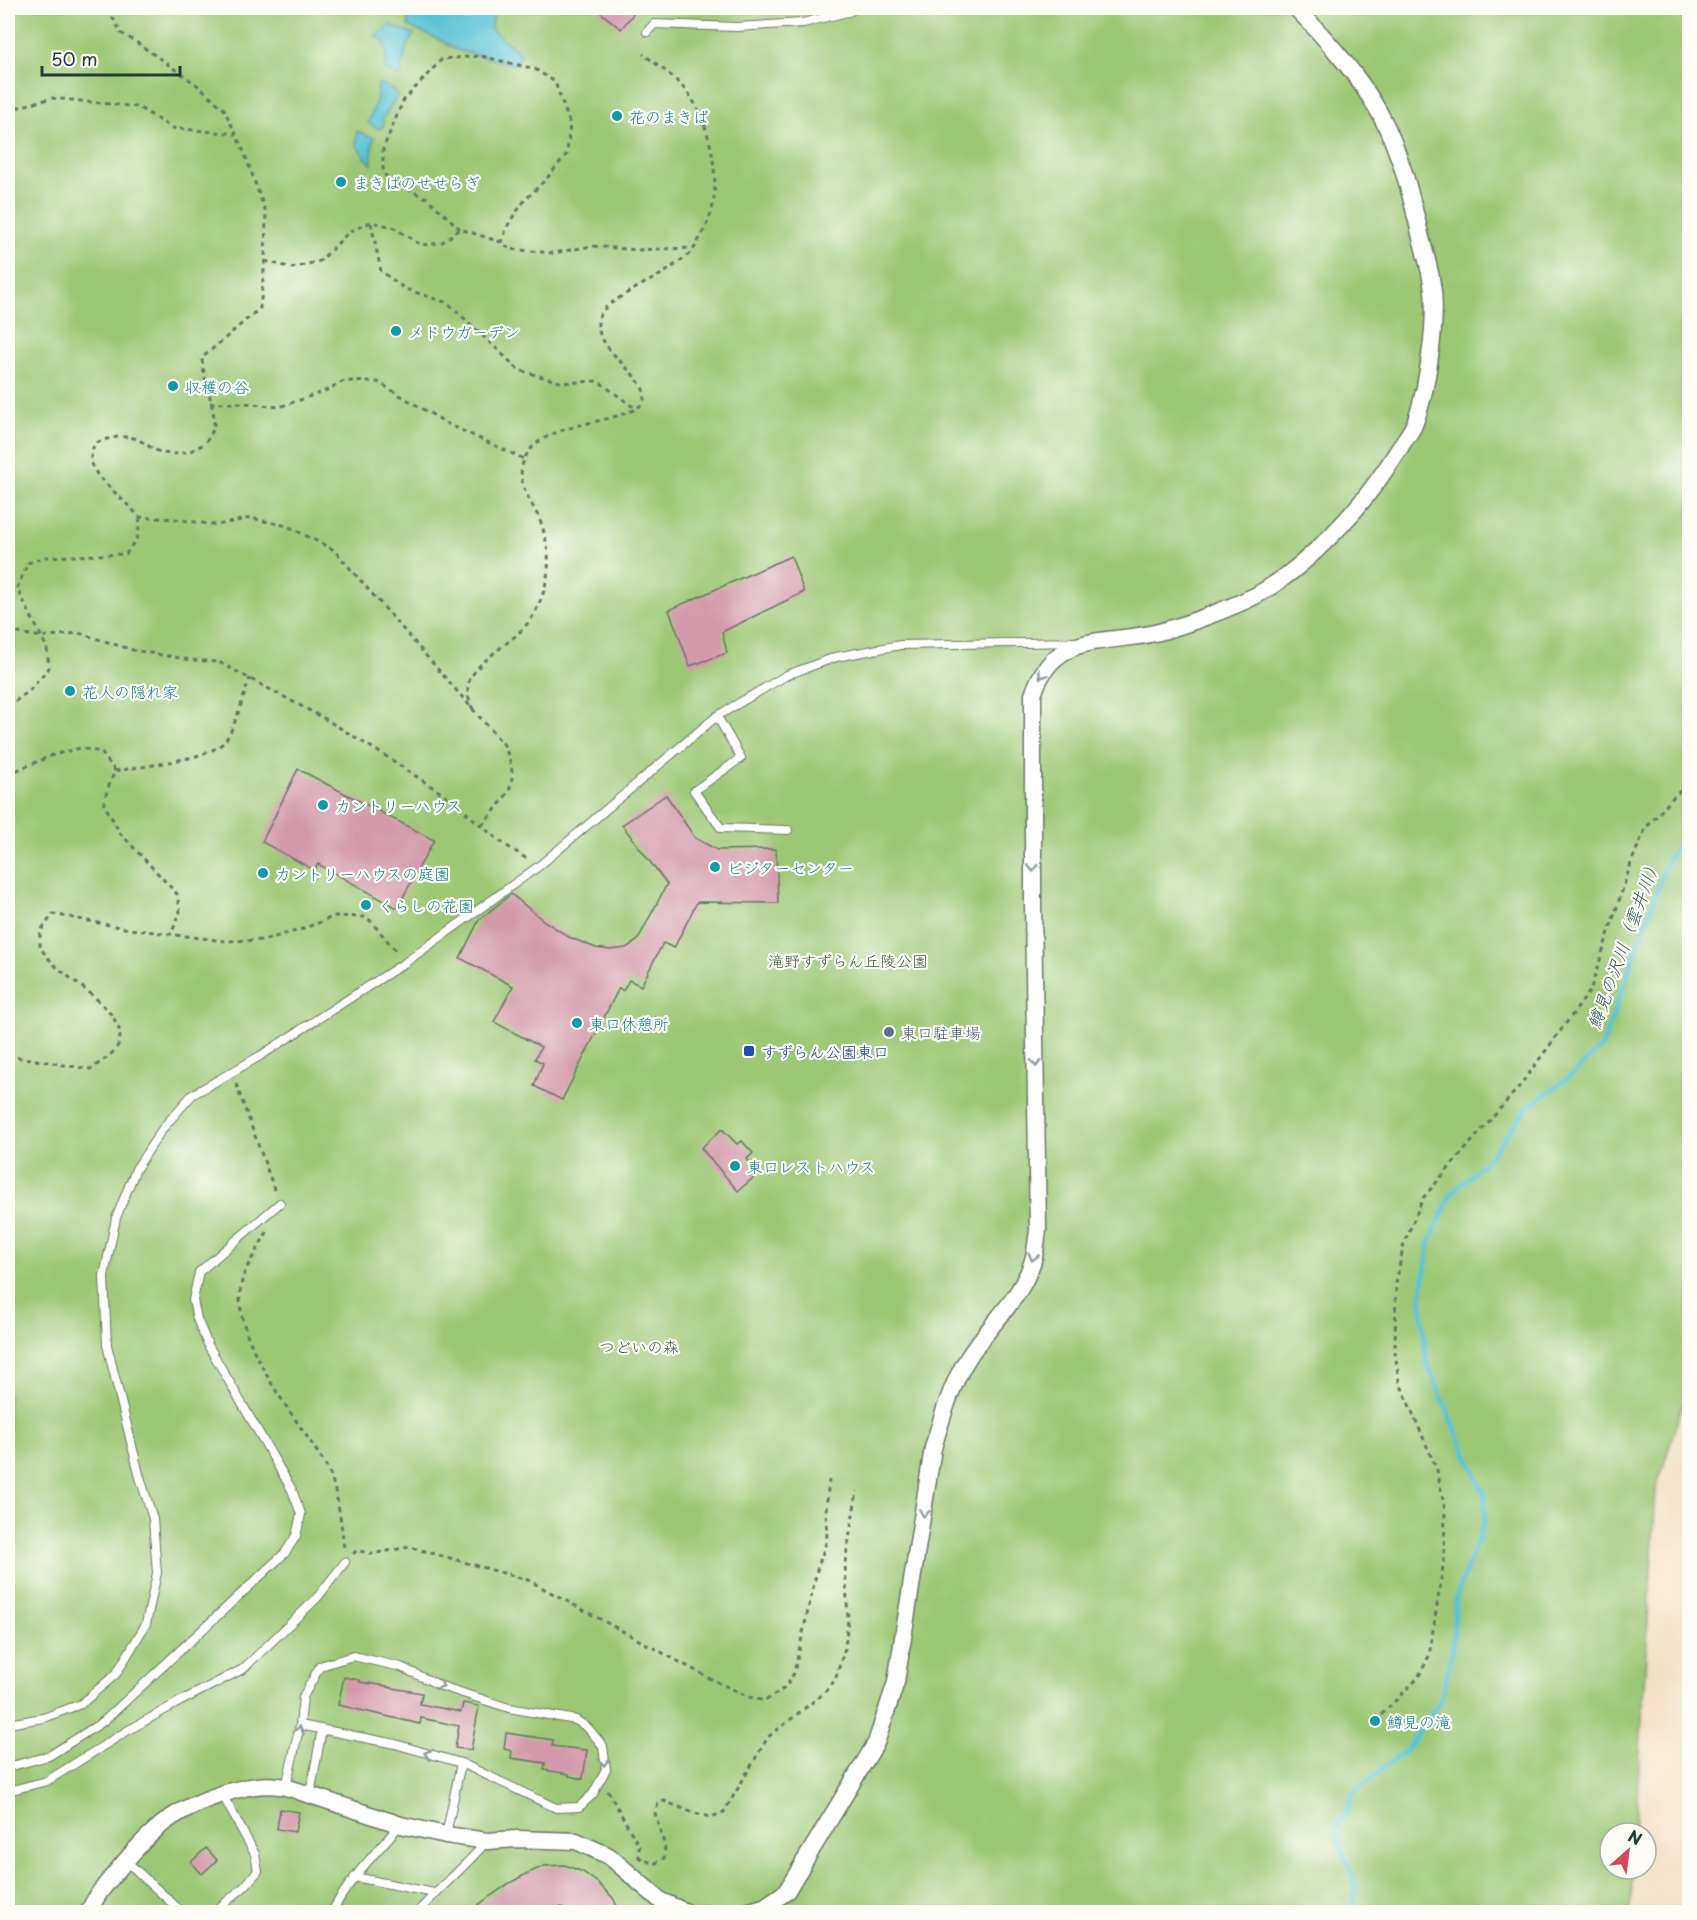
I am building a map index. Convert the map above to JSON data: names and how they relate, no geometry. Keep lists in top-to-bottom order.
{
  "water": ["鱒見の沢川（雲井川）"],
  "parks": ["滝野すずらん丘陵公園", "つどいの森"],
  "places": {
    "other": [
      "花のまきば",
      "まきばのせせらぎ",
      "メドウガーデン",
      "収穫の谷",
      "花人の隠れ家",
      "カントリーハウス",
      "ビジターセンター",
      "カントリーハウスの庭園",
      "くらしの花園",
      "東口休憩所",
      "東口駐車場",
      "東口レストハウス",
      "鱒見の滝"
    ],
    "transit": ["すずらん公園東口"]
  },
  "scale_bar": "50 m",
  "north": "top right"
}
